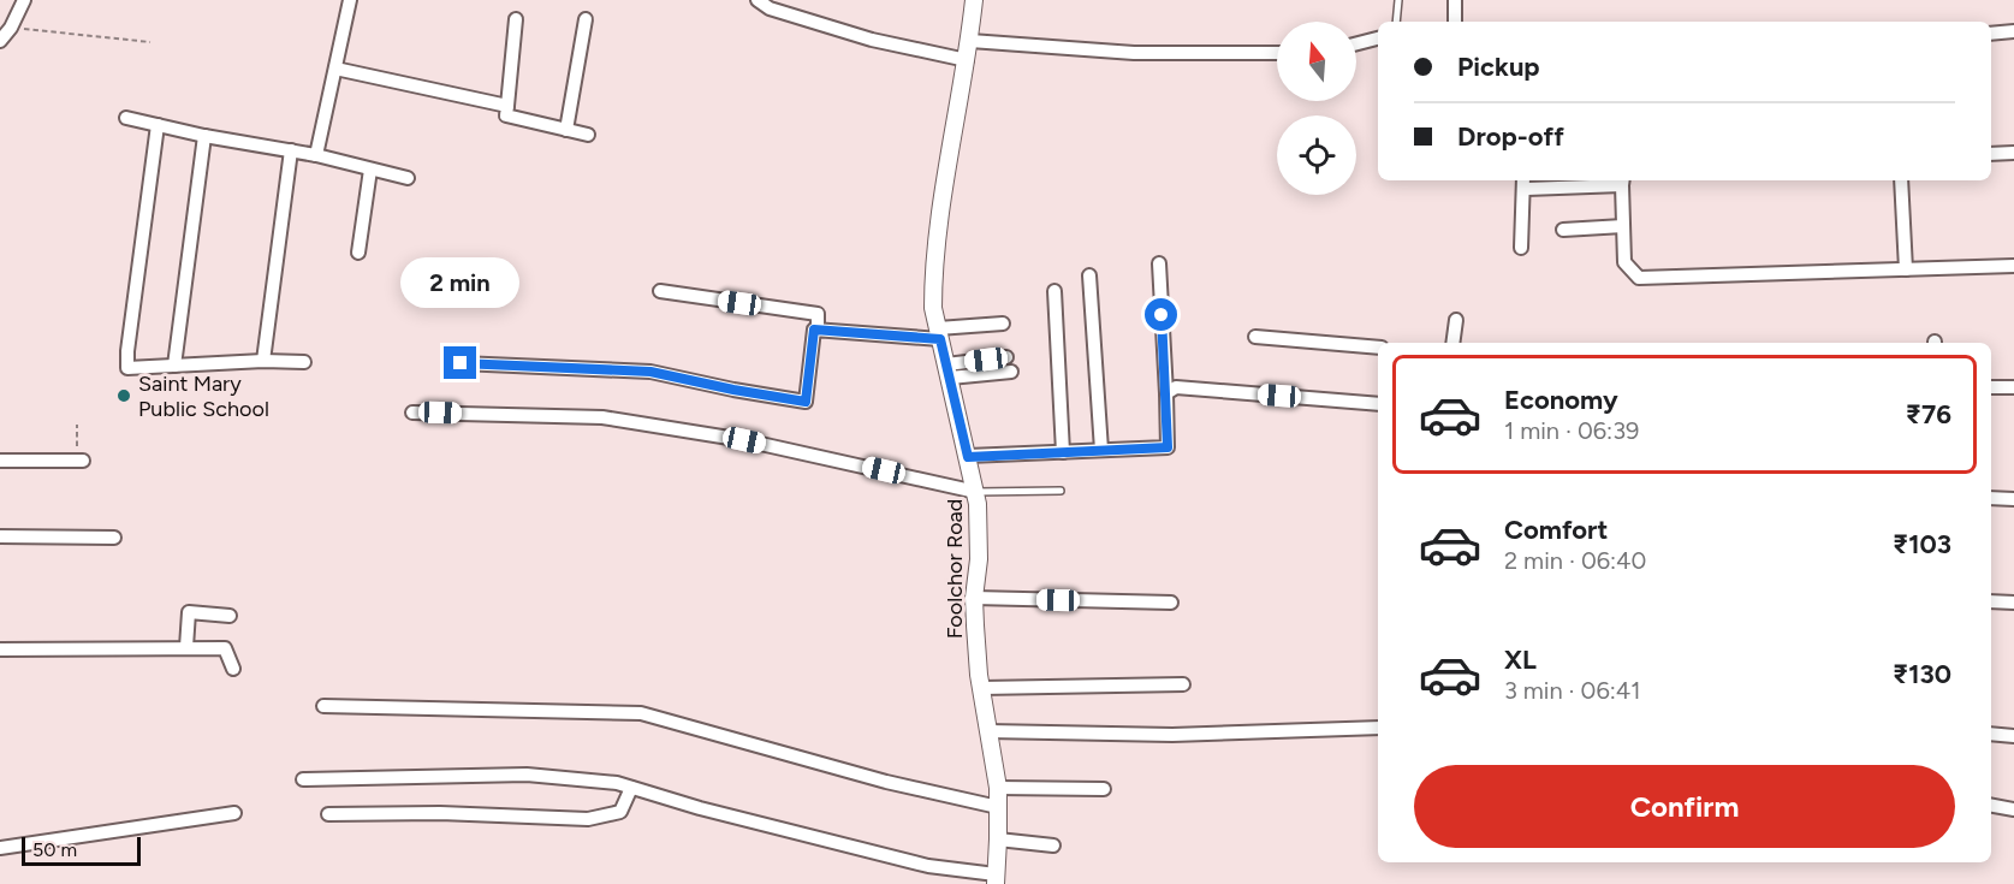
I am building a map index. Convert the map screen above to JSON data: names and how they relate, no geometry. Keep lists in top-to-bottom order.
{
  "streets": {
    "street": ["Foolchor Road"]
  },
  "places": ["Saint Mary Public School"],
  "scale_bar": "50 m",
  "north": "top",
  "page": {
    "banner": ["Pickup", "Drop-off"],
    "bubble": "2 min",
    "list": [
      {
        "name": "Economy",
        "note": "1 min · 06:39",
        "value": "₹76"
      },
      {
        "name": "Comfort",
        "note": "2 min · 06:40",
        "value": "₹103"
      },
      {
        "name": "XL",
        "note": "3 min · 06:41",
        "value": "₹130"
      }
    ],
    "buttons": "Confirm",
    "scale": "50 m"
  }
}
